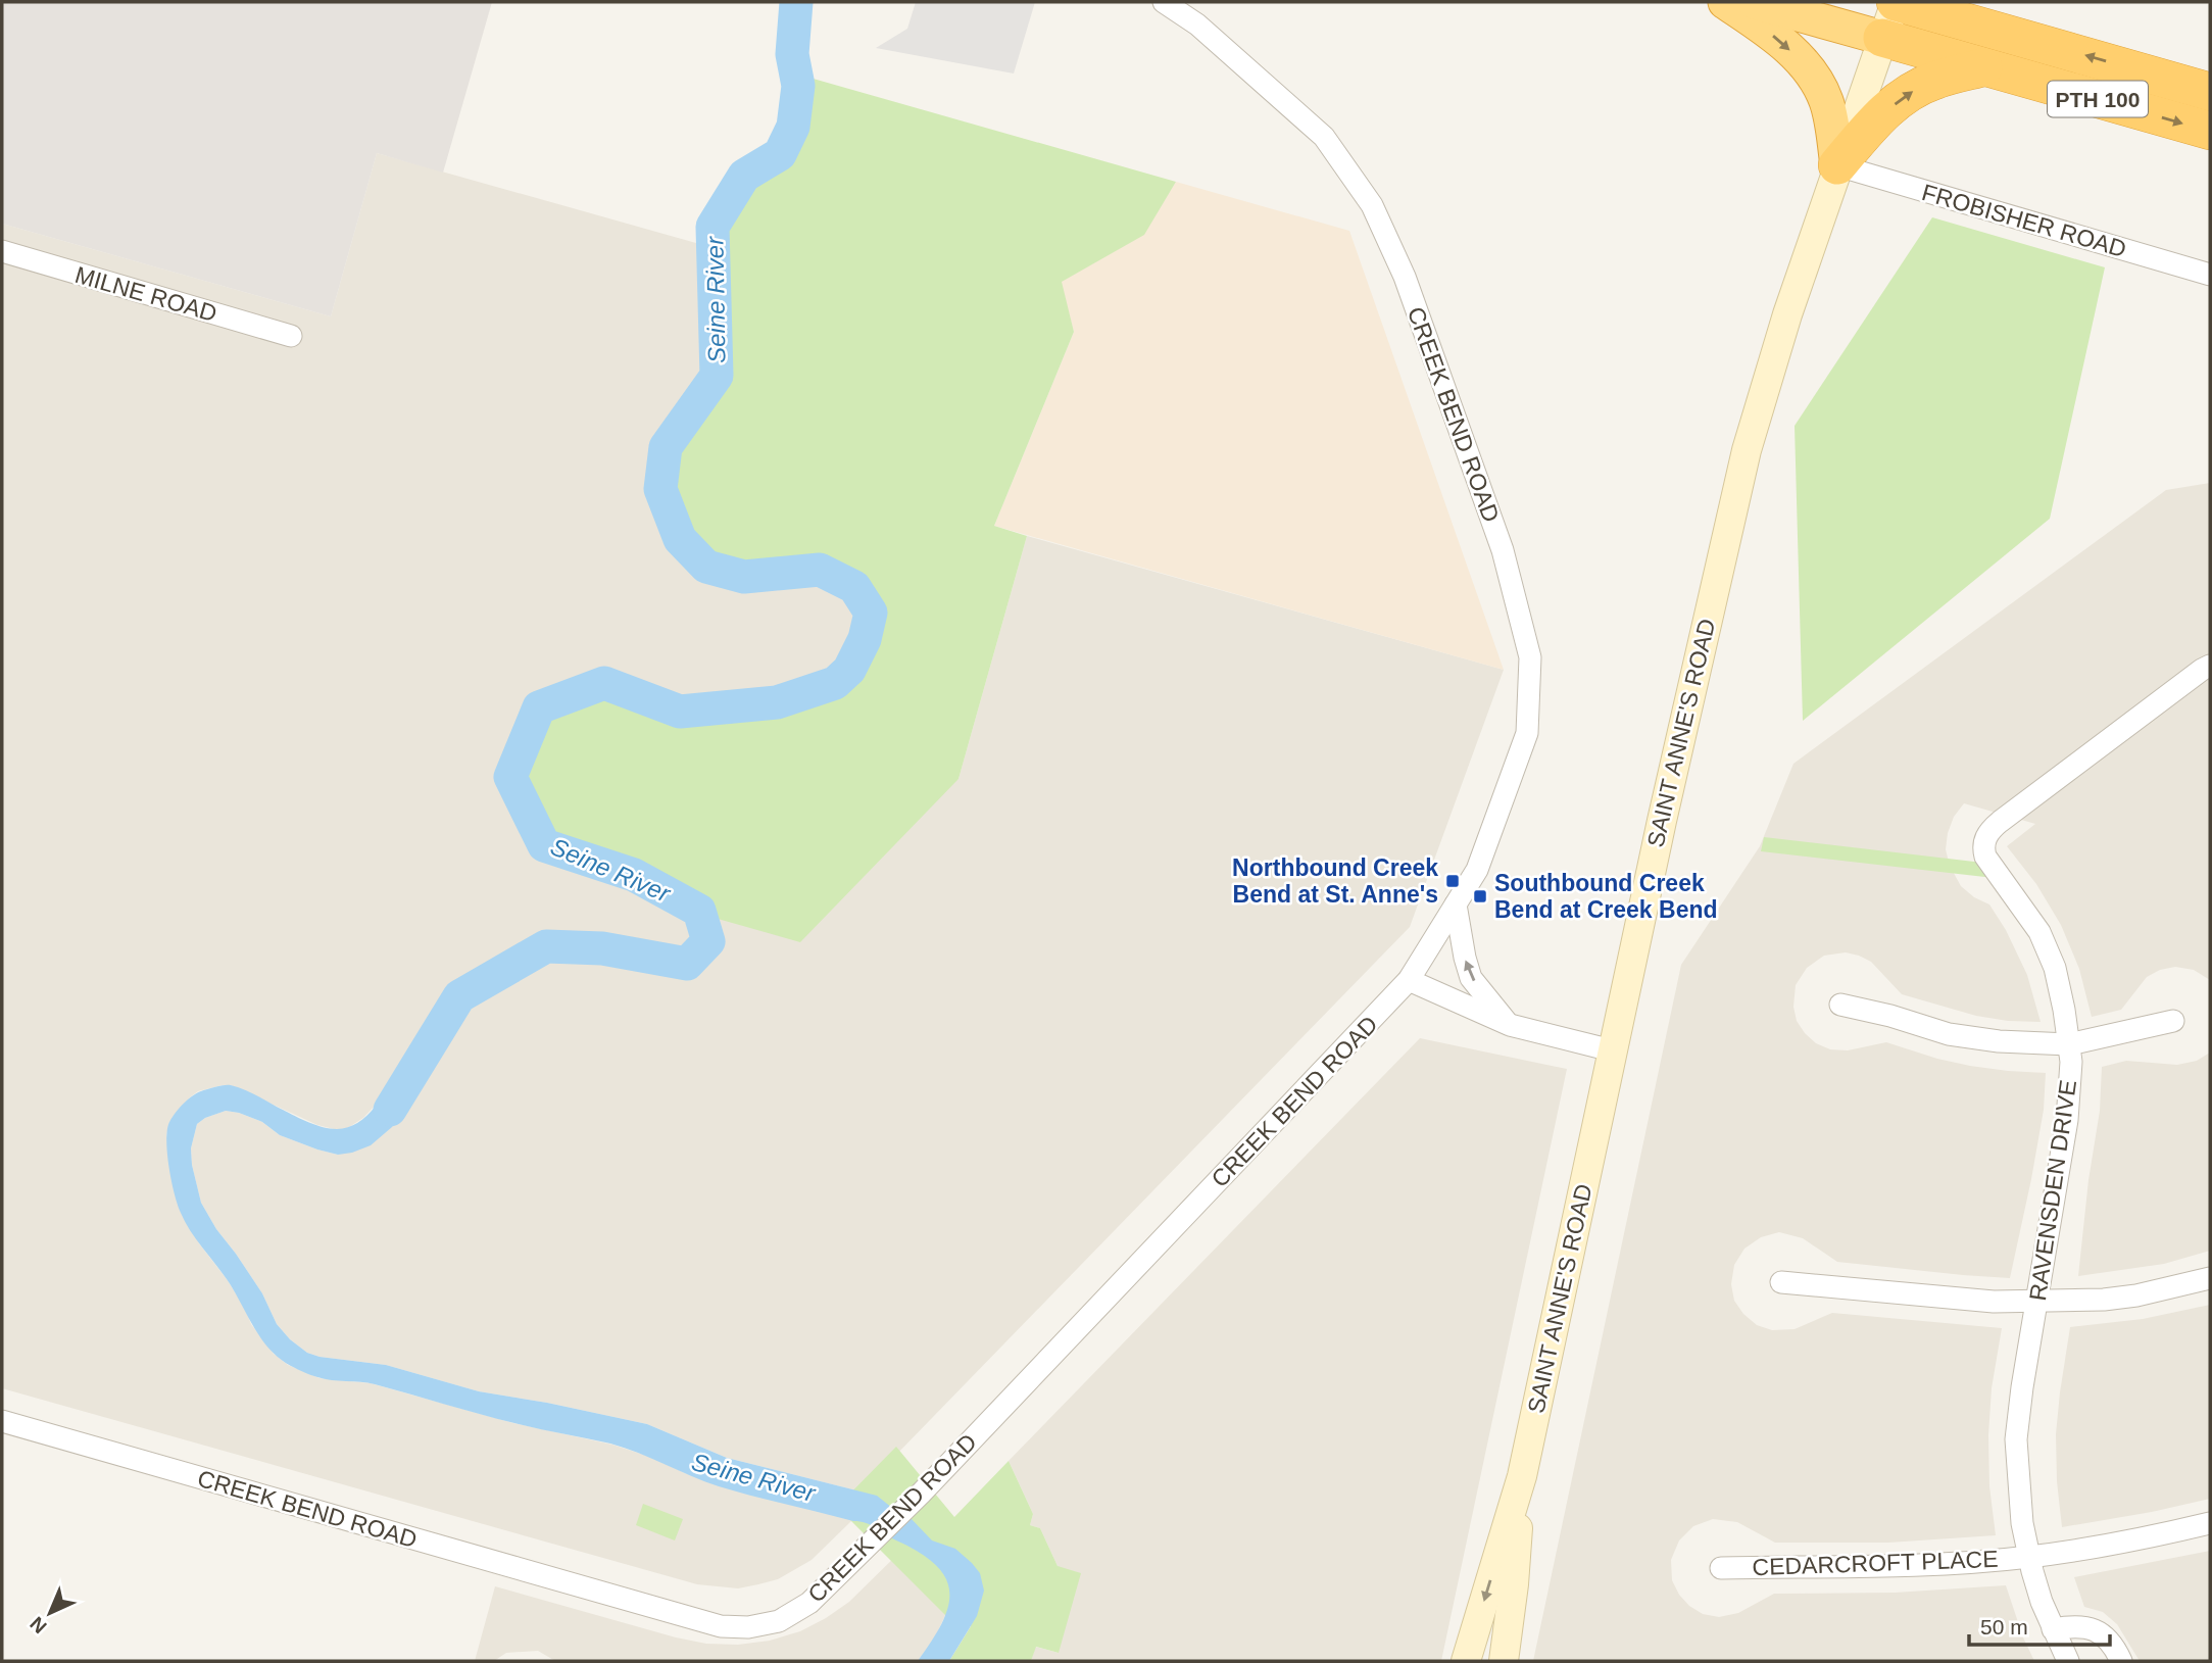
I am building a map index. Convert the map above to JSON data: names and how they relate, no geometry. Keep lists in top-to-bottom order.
{
  "streets": {
    "highway": ["PTH 100"],
    "main road": ["SAINT ANNE'S ROAD"],
    "street": [
      "FROBISHER ROAD",
      "MILNE ROAD",
      "CREEK BEND ROAD",
      "RAVENSDEN DRIVE",
      "CEDARCROFT PLACE"
    ]
  },
  "crossings": [
    ["PTH 100", "SAINT ANNE'S ROAD"],
    ["FROBISHER ROAD", "SAINT ANNE'S ROAD"],
    ["RAVENSDEN DRIVE", "CEDARCROFT PLACE"]
  ],
  "water": ["Seine River"],
  "places": {
    "transit": ["Northbound Creek Bend at St. Anne's", "Southbound Creek Bend at Creek Bend"]
  },
  "scale_bar": "50 m",
  "north": "bottom left"
}
